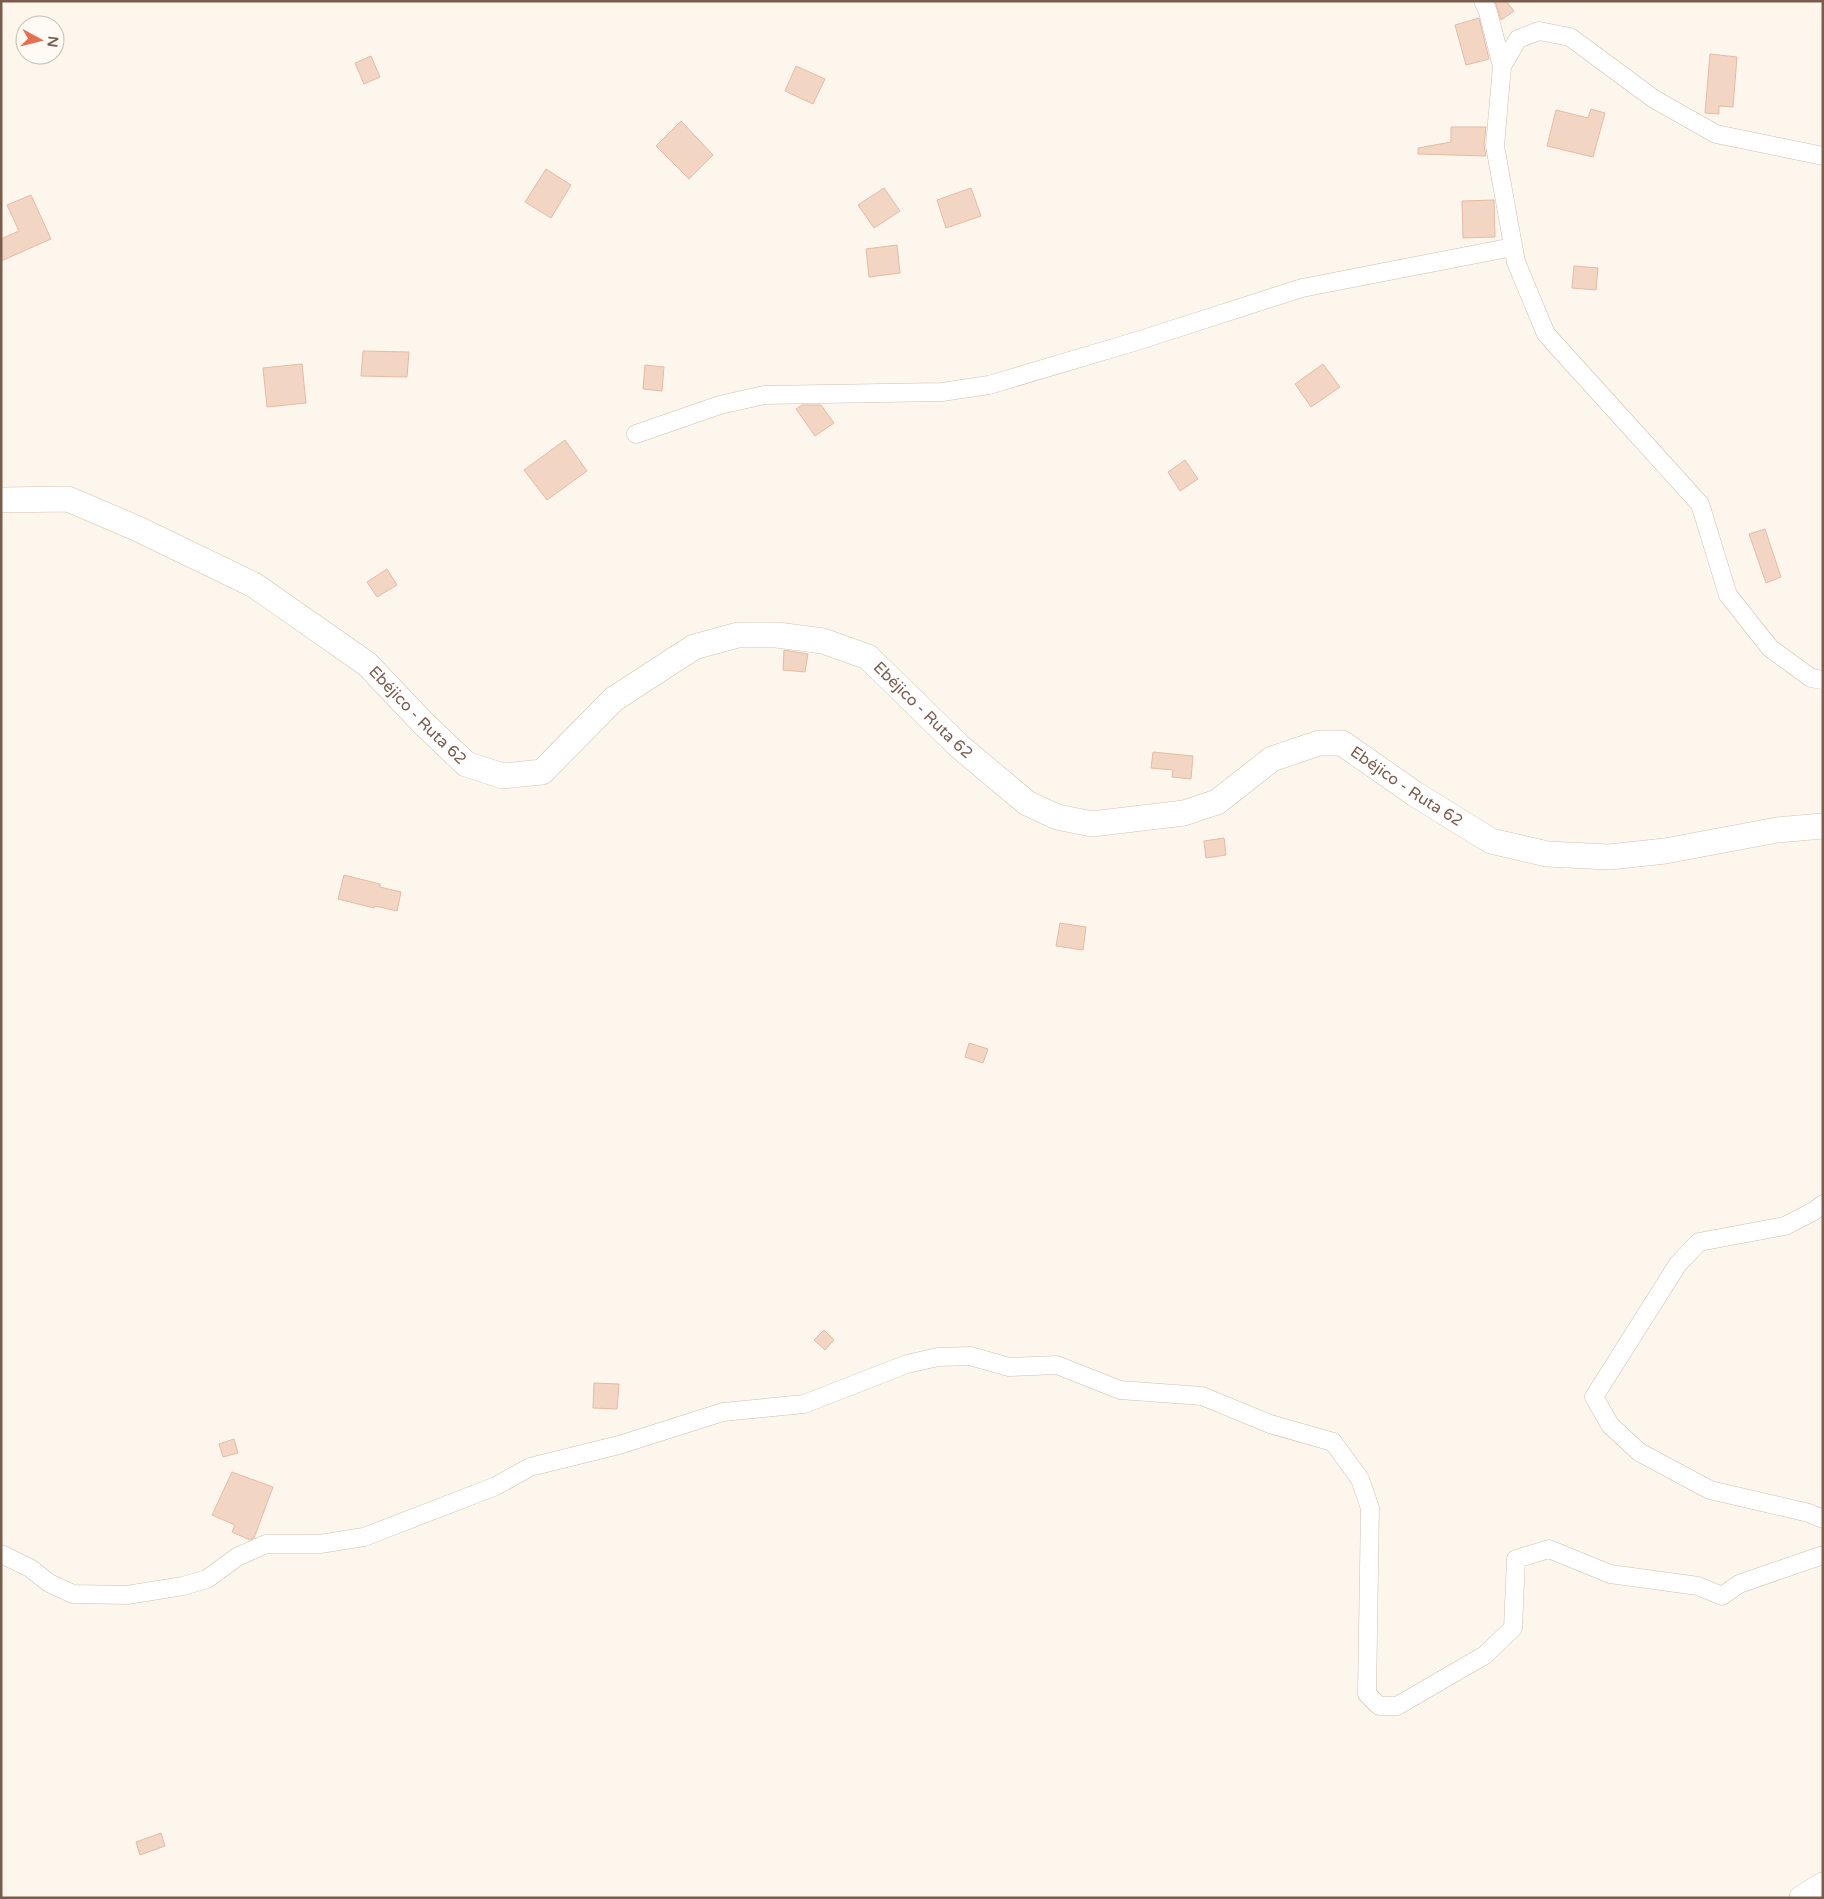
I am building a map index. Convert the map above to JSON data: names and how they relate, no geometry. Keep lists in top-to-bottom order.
{
  "streets": {
    "street": ["Ebéjico - Ruta 62"]
  },
  "north": "right"
}
